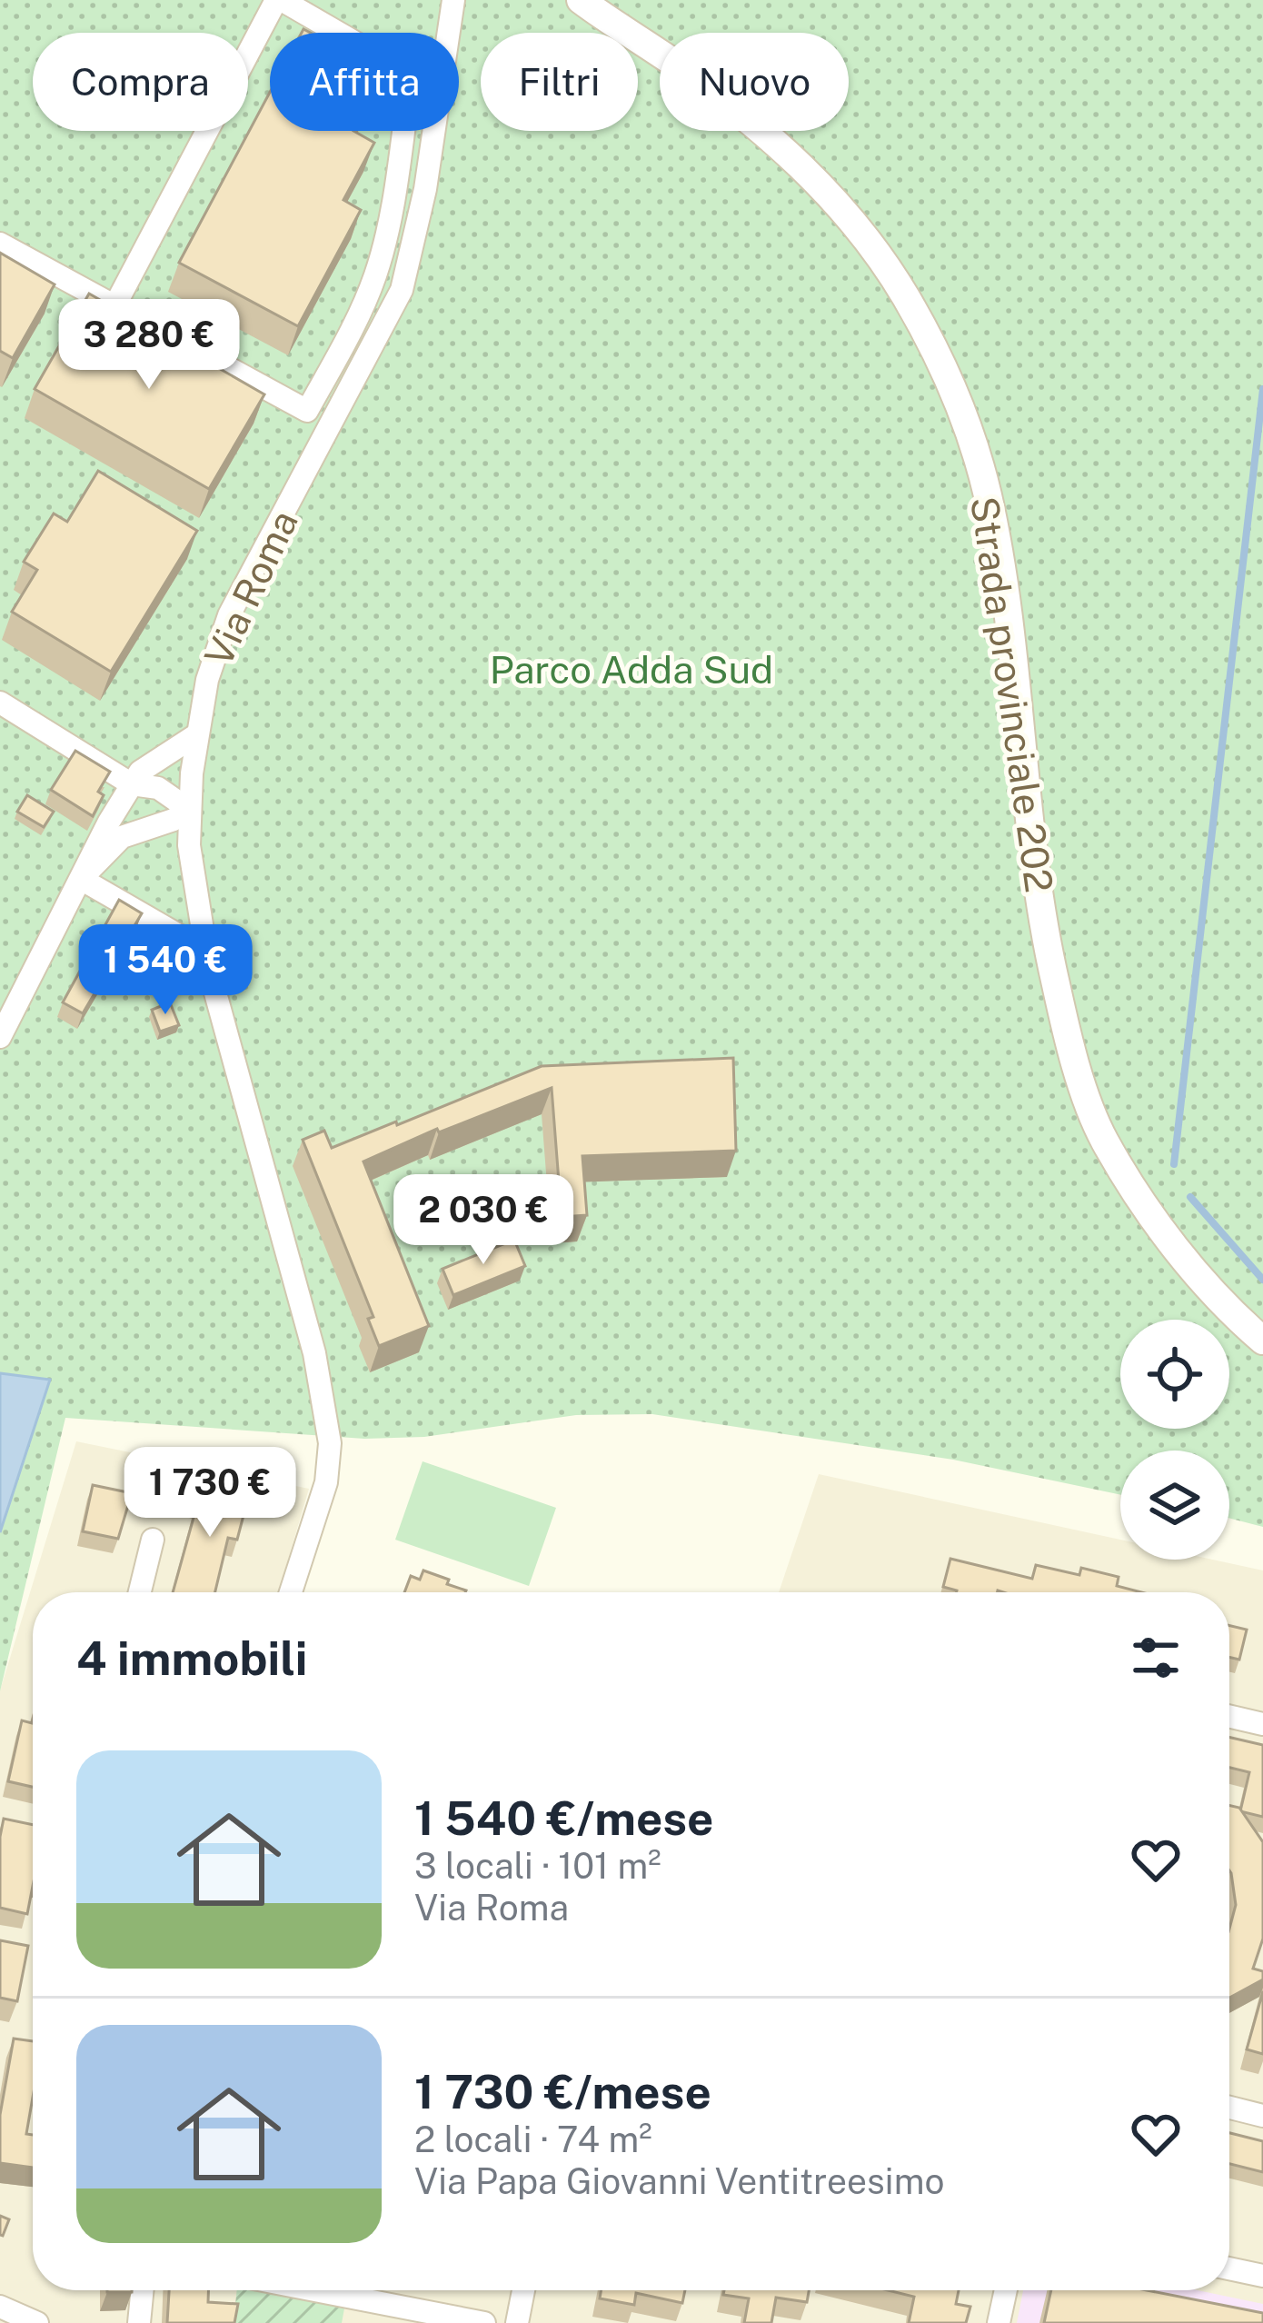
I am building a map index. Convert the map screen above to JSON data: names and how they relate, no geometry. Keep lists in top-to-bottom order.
{
  "streets": {
    "street": ["Via Roma", "Strada provinciale 202"]
  },
  "parks": ["Parco Adda Sud"],
  "page": {
    "chip": [
      "Compra",
      "Affitta",
      "Filtri",
      "Nuovo"
    ],
    "price": [
      "3 280 €",
      "1 540 €",
      "2 030 €",
      "1 730 €"
    ],
    "heading": "4 immobili",
    "list": [
      {
        "name": "1 540 €/mese",
        "note": "3 locali · 101 m² · Via Roma"
      },
      {
        "name": "1 730 €/mese",
        "note": "2 locali · 74 m² · Via Papa Giovanni Ventitreesimo"
      }
    ]
  }
}
